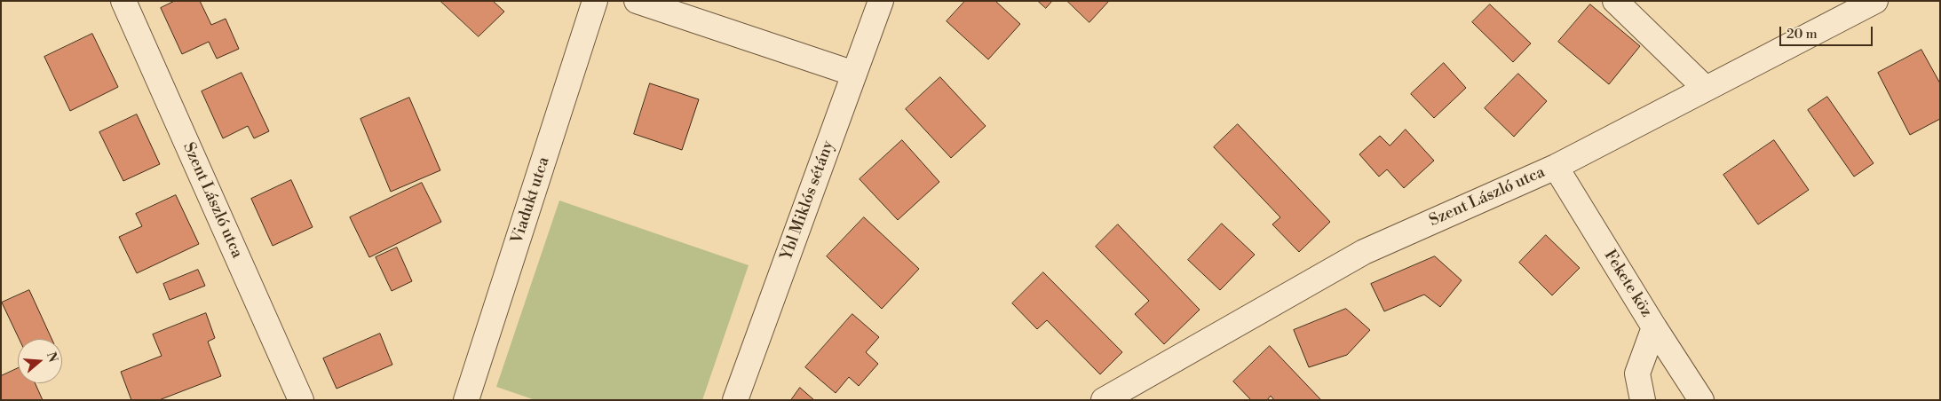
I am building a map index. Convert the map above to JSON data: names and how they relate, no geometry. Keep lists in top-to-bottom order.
{
  "streets": {
    "street": [
      "Szent László utca",
      "Viadukt utca",
      "Ybl Miklós sétány",
      "Fekete köz"
    ]
  },
  "crossings": [
    ["Szent László utca", "Fekete köz"]
  ],
  "scale_bar": "20 m",
  "north": "right"
}
